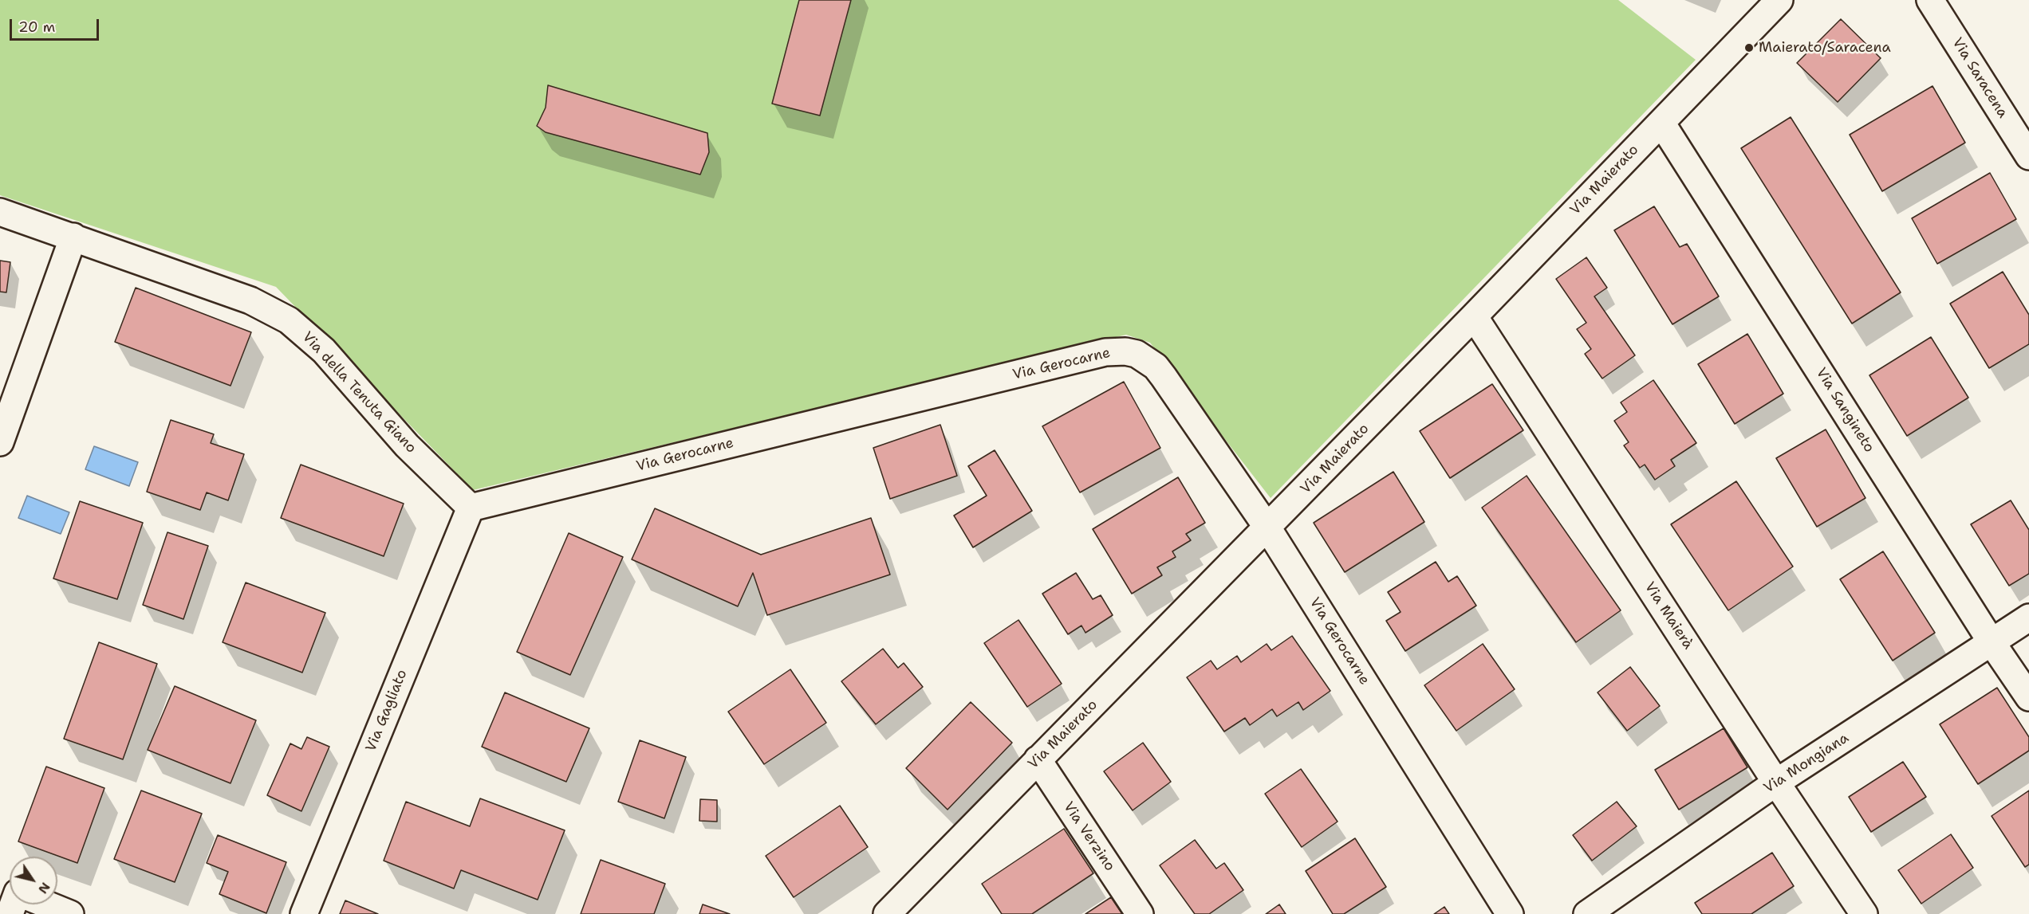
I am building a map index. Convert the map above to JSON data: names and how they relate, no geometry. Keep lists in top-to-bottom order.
{
  "streets": {
    "street": [
      "Via Saracena",
      "Via Maierato",
      "Via Gerocarne",
      "Via della Tenuta Giano",
      "Via Sangineto",
      "Via Maierà",
      "Via Gagliato",
      "Via Mongiana",
      "Via Verzino"
    ]
  },
  "crossings": [
    ["Via Maierato", "Via Gerocarne"],
    ["Via Maierato", "Via Sangineto"],
    ["Via Maierato", "Via Maierà"],
    ["Via Maierato", "Via Verzino"],
    ["Via Gerocarne", "Via della Tenuta Giano"],
    ["Via Gerocarne", "Via Gagliato"],
    ["Via della Tenuta Giano", "Via Gagliato"],
    ["Via Sangineto", "Via Mongiana"],
    ["Via Maierà", "Via Mongiana"]
  ],
  "places": ["Maierato/Saracena"],
  "scale_bar": "20 m",
  "north": "bottom right"
}
